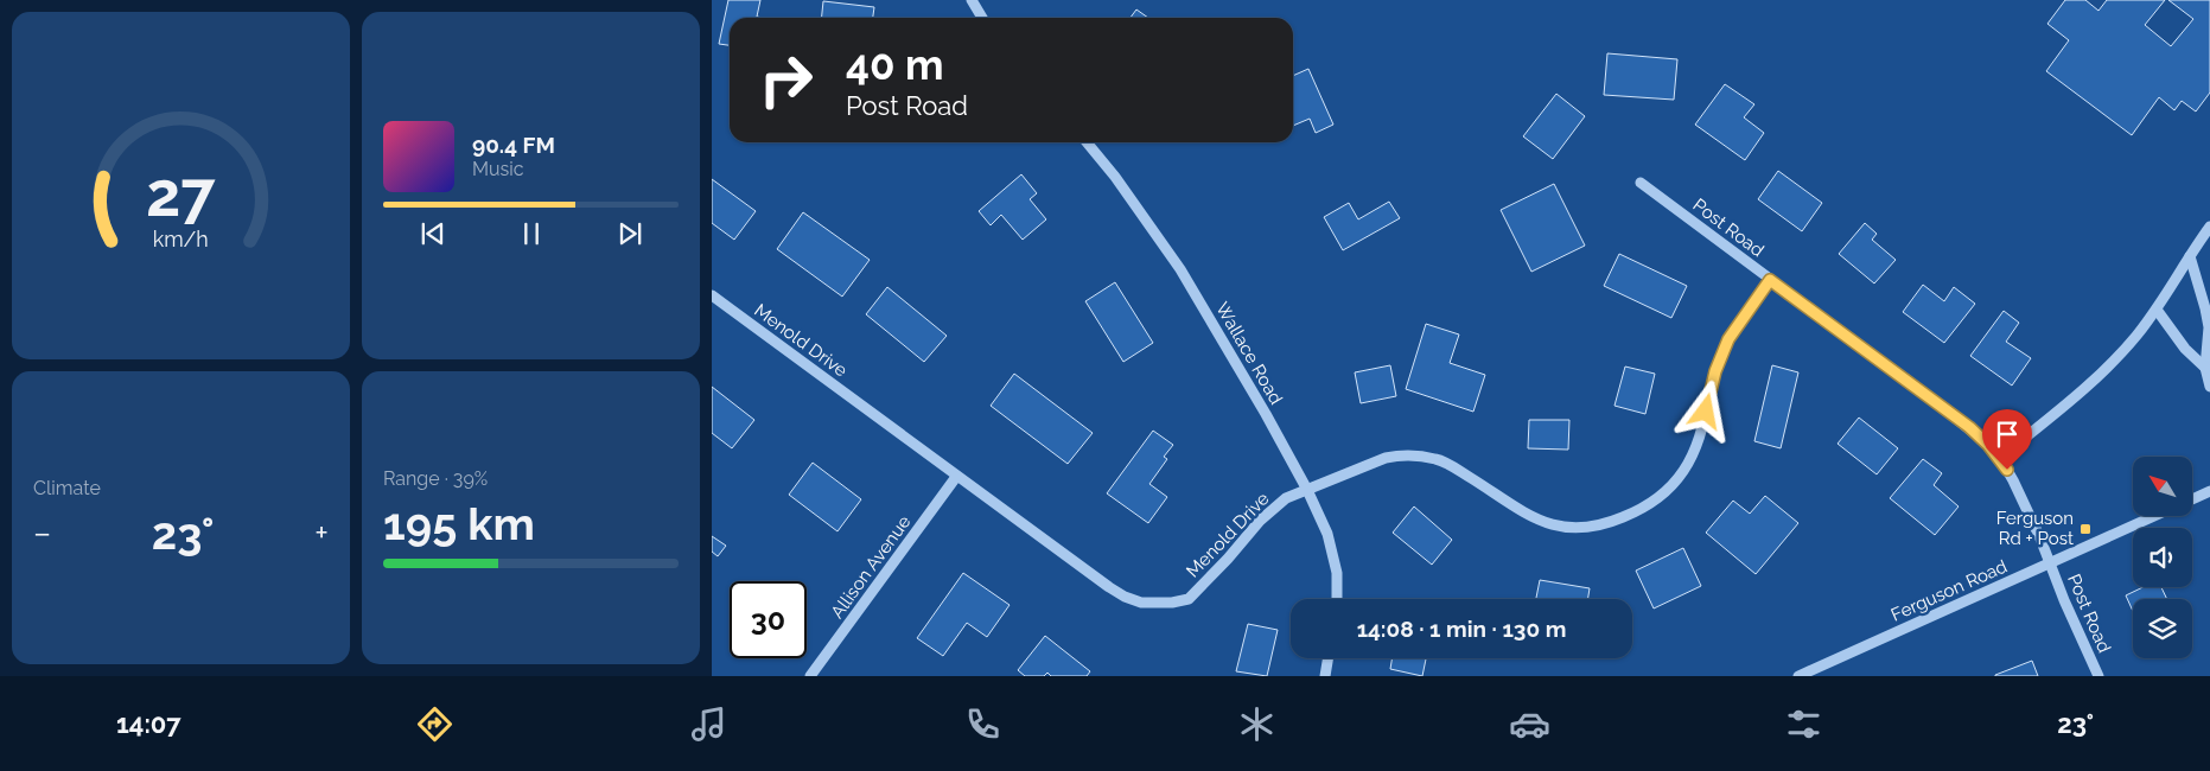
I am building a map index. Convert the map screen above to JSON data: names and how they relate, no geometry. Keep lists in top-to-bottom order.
{
  "streets": {
    "street": [
      "Post Road",
      "Menold Drive",
      "Wallace Road",
      "Allison Avenue",
      "Ferguson Road"
    ]
  },
  "crossings": [
    ["Post Road", "Menold Drive"],
    ["Post Road", "Ferguson Road"],
    ["Menold Drive", "Wallace Road"],
    ["Menold Drive", "Allison Avenue"]
  ],
  "places": {
    "transit": ["Ferguson Rd + Post"]
  },
  "north": "top left",
  "page": {
    "turn": ["40 m", "Post Road"],
    "song": ["90.4 FM", "Music"],
    "tile": [
      "Climate",
      ["Range · 39%", "195 km"]
    ],
    "heat": ["−", "23°", "+"],
    "limit": "30",
    "trip": "14:08 · 1 min · 130 m",
    "tabs": ["14:07", "23°"],
    "gauge": ["27", "km/h"]
  }
}
